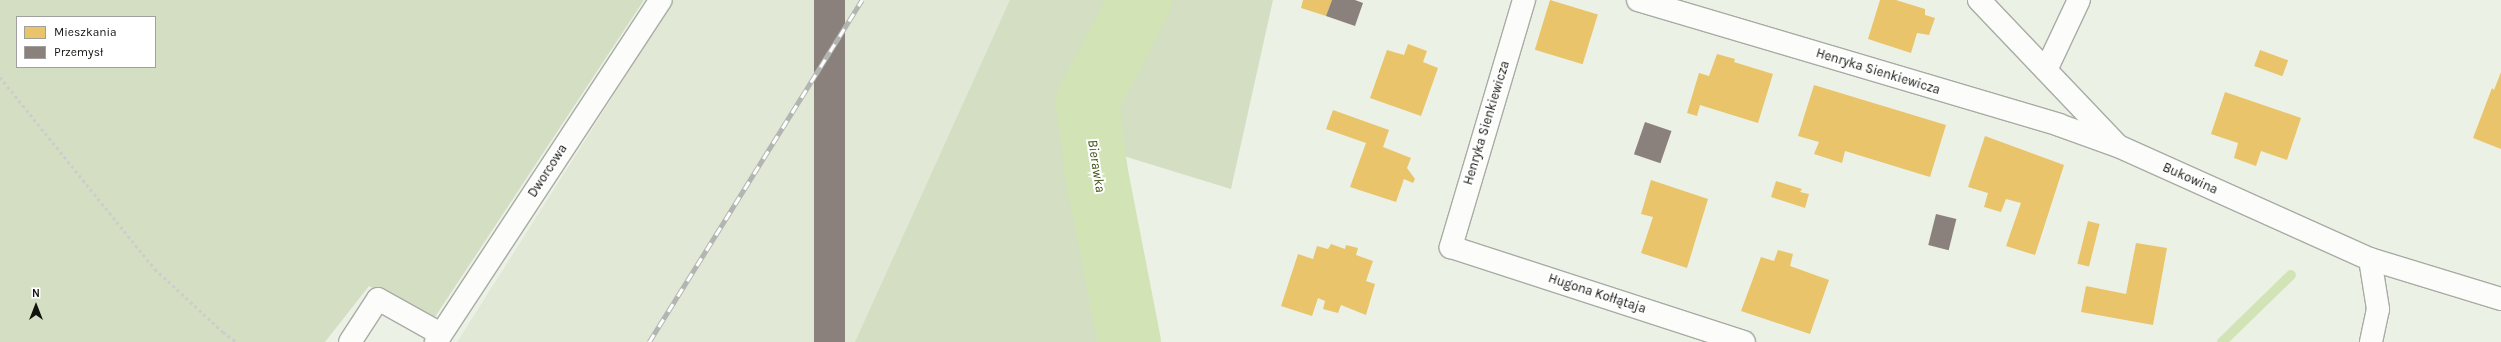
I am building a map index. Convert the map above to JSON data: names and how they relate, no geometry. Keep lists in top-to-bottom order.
{
  "streets": {
    "street": [
      "Henryka Sienkiewicza",
      "Dworcowa",
      "Bukowina",
      "Hugona Kołłątaja"
    ]
  },
  "crossings": [
    ["Henryka Sienkiewicza", "Bukowina"],
    ["Henryka Sienkiewicza", "Hugona Kołłątaja"]
  ],
  "water": ["Bierawka"],
  "legend": ["Mieszkania", "Przemysł"],
  "north": "top"
}
